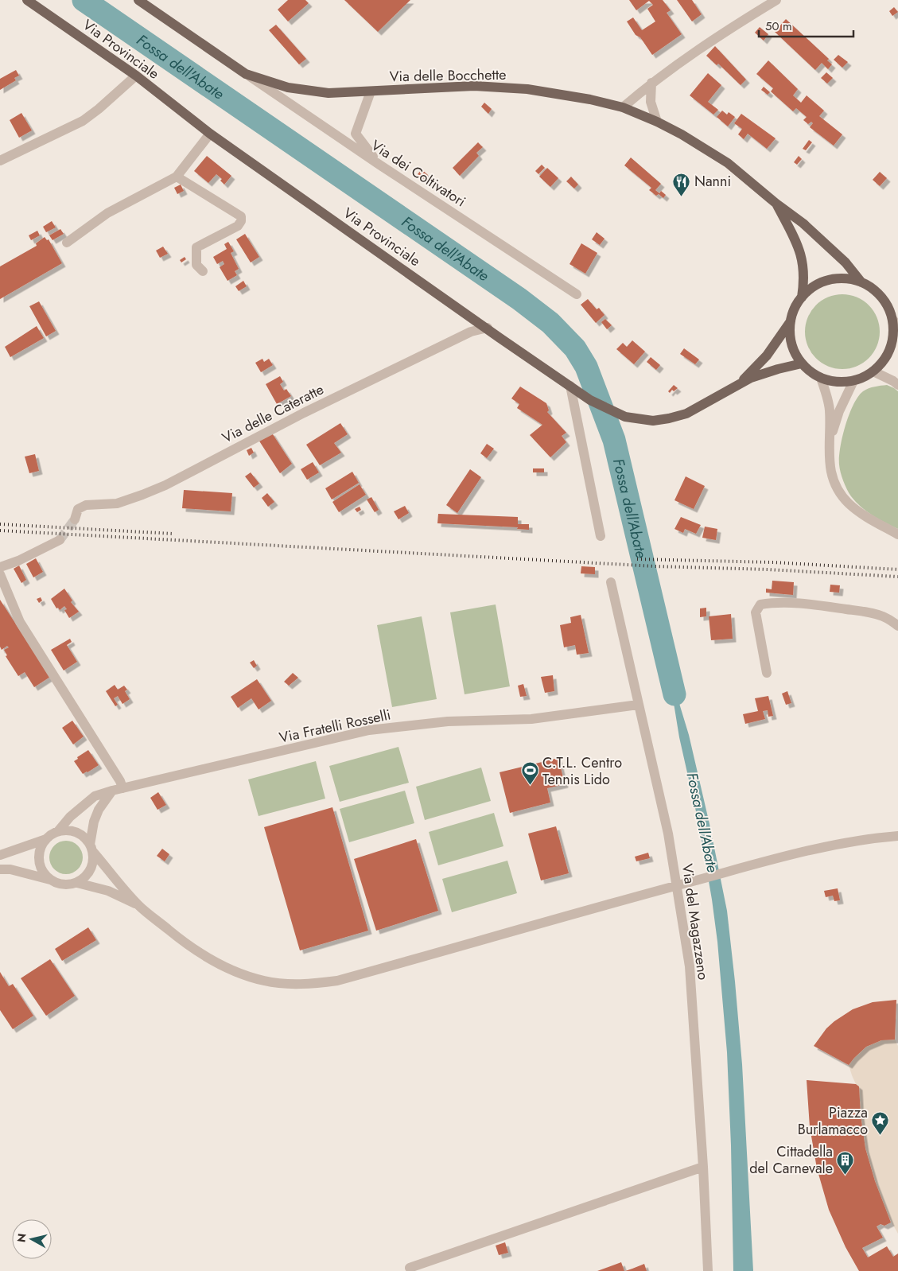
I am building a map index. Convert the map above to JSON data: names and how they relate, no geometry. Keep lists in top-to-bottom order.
{
  "streets": {
    "main road": ["Via Provinciale", "Via delle Bocchette"],
    "street": [
      "Via dei Coltivatori",
      "Via delle Cateratte",
      "Via Fratelli Rosselli",
      "Via del Magazzeno"
    ]
  },
  "crossings": [
    ["Via Provinciale", "Via delle Bocchette"],
    ["Via Provinciale", "Via delle Cateratte"],
    ["Via delle Bocchette", "Via dei Coltivatori"],
    ["Via Fratelli Rosselli", "Via del Magazzeno"]
  ],
  "water": ["Fossa dell'Abate"],
  "places": {
    "restaurant": ["Nanni"],
    "sports": ["C.T.L. Centro Tennis Lido"],
    "place": ["Piazza Burlamacco"],
    "building": ["Cittadella del Carnevale"]
  },
  "scale_bar": "50 m",
  "north": "left"
}
